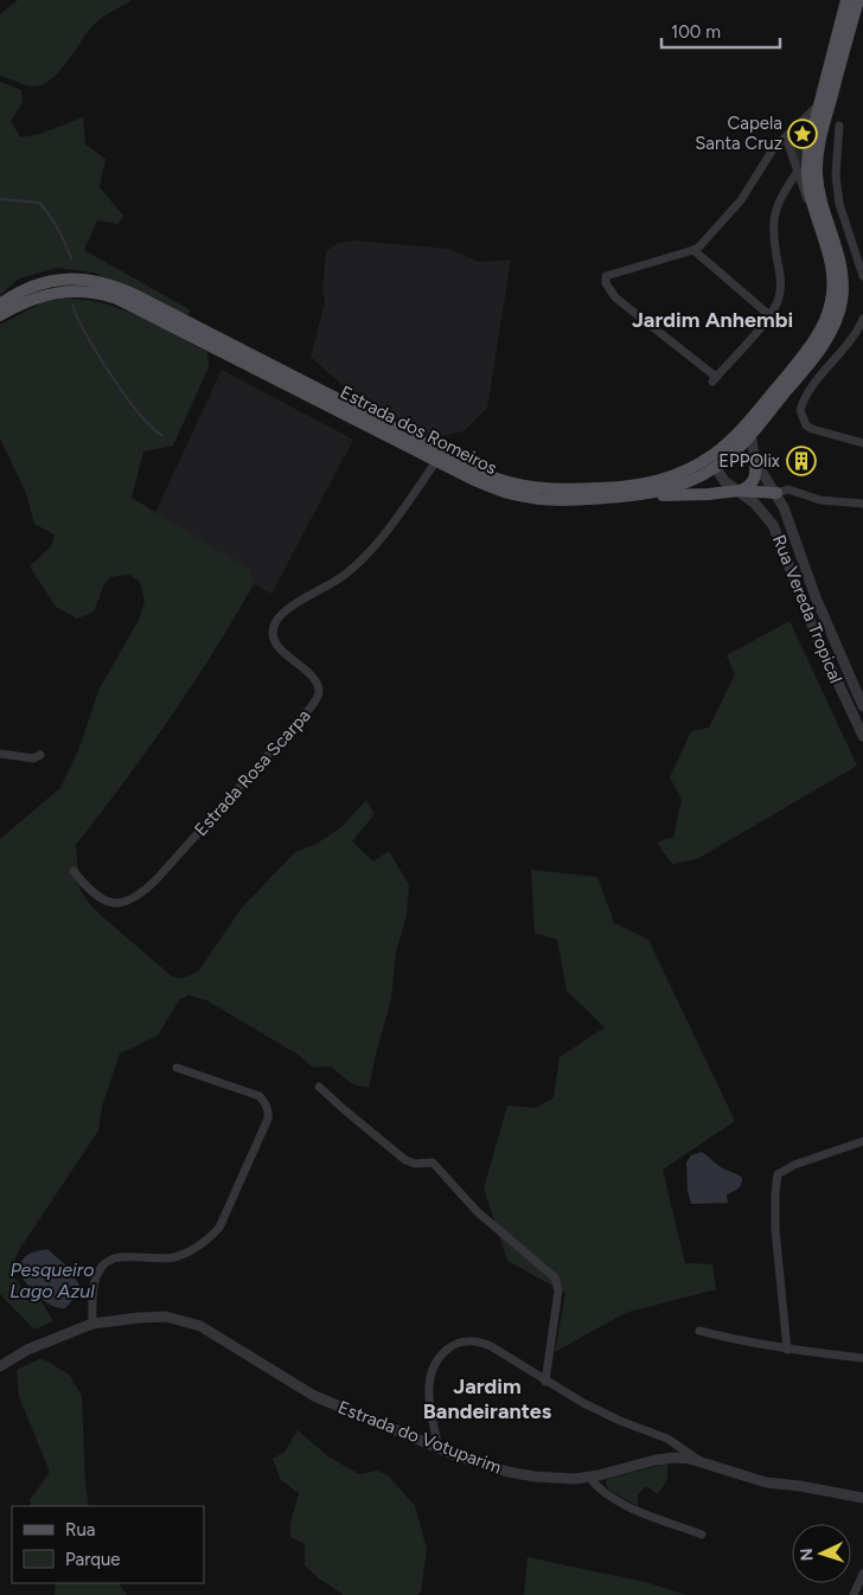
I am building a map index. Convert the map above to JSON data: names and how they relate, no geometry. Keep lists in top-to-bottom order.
{
  "streets": {
    "main road": ["Estrada dos Romeiros"],
    "street": ["Rua Vereda Tropical", "Estrada Rosa Scarpa", "Estrada do Votuparim"]
  },
  "crossings": [
    ["Estrada dos Romeiros", "Rua Vereda Tropical"],
    ["Estrada dos Romeiros", "Estrada Rosa Scarpa"]
  ],
  "districts": ["Jardim Anhembi", "Jardim Bandeirantes"],
  "water": ["Pesqueiro Lago Azul"],
  "places": {
    "place": ["Capela Santa Cruz"],
    "building": ["EPPOlix"]
  },
  "legend": ["Rua", "Parque"],
  "scale_bar": "100 m",
  "north": "left"
}
